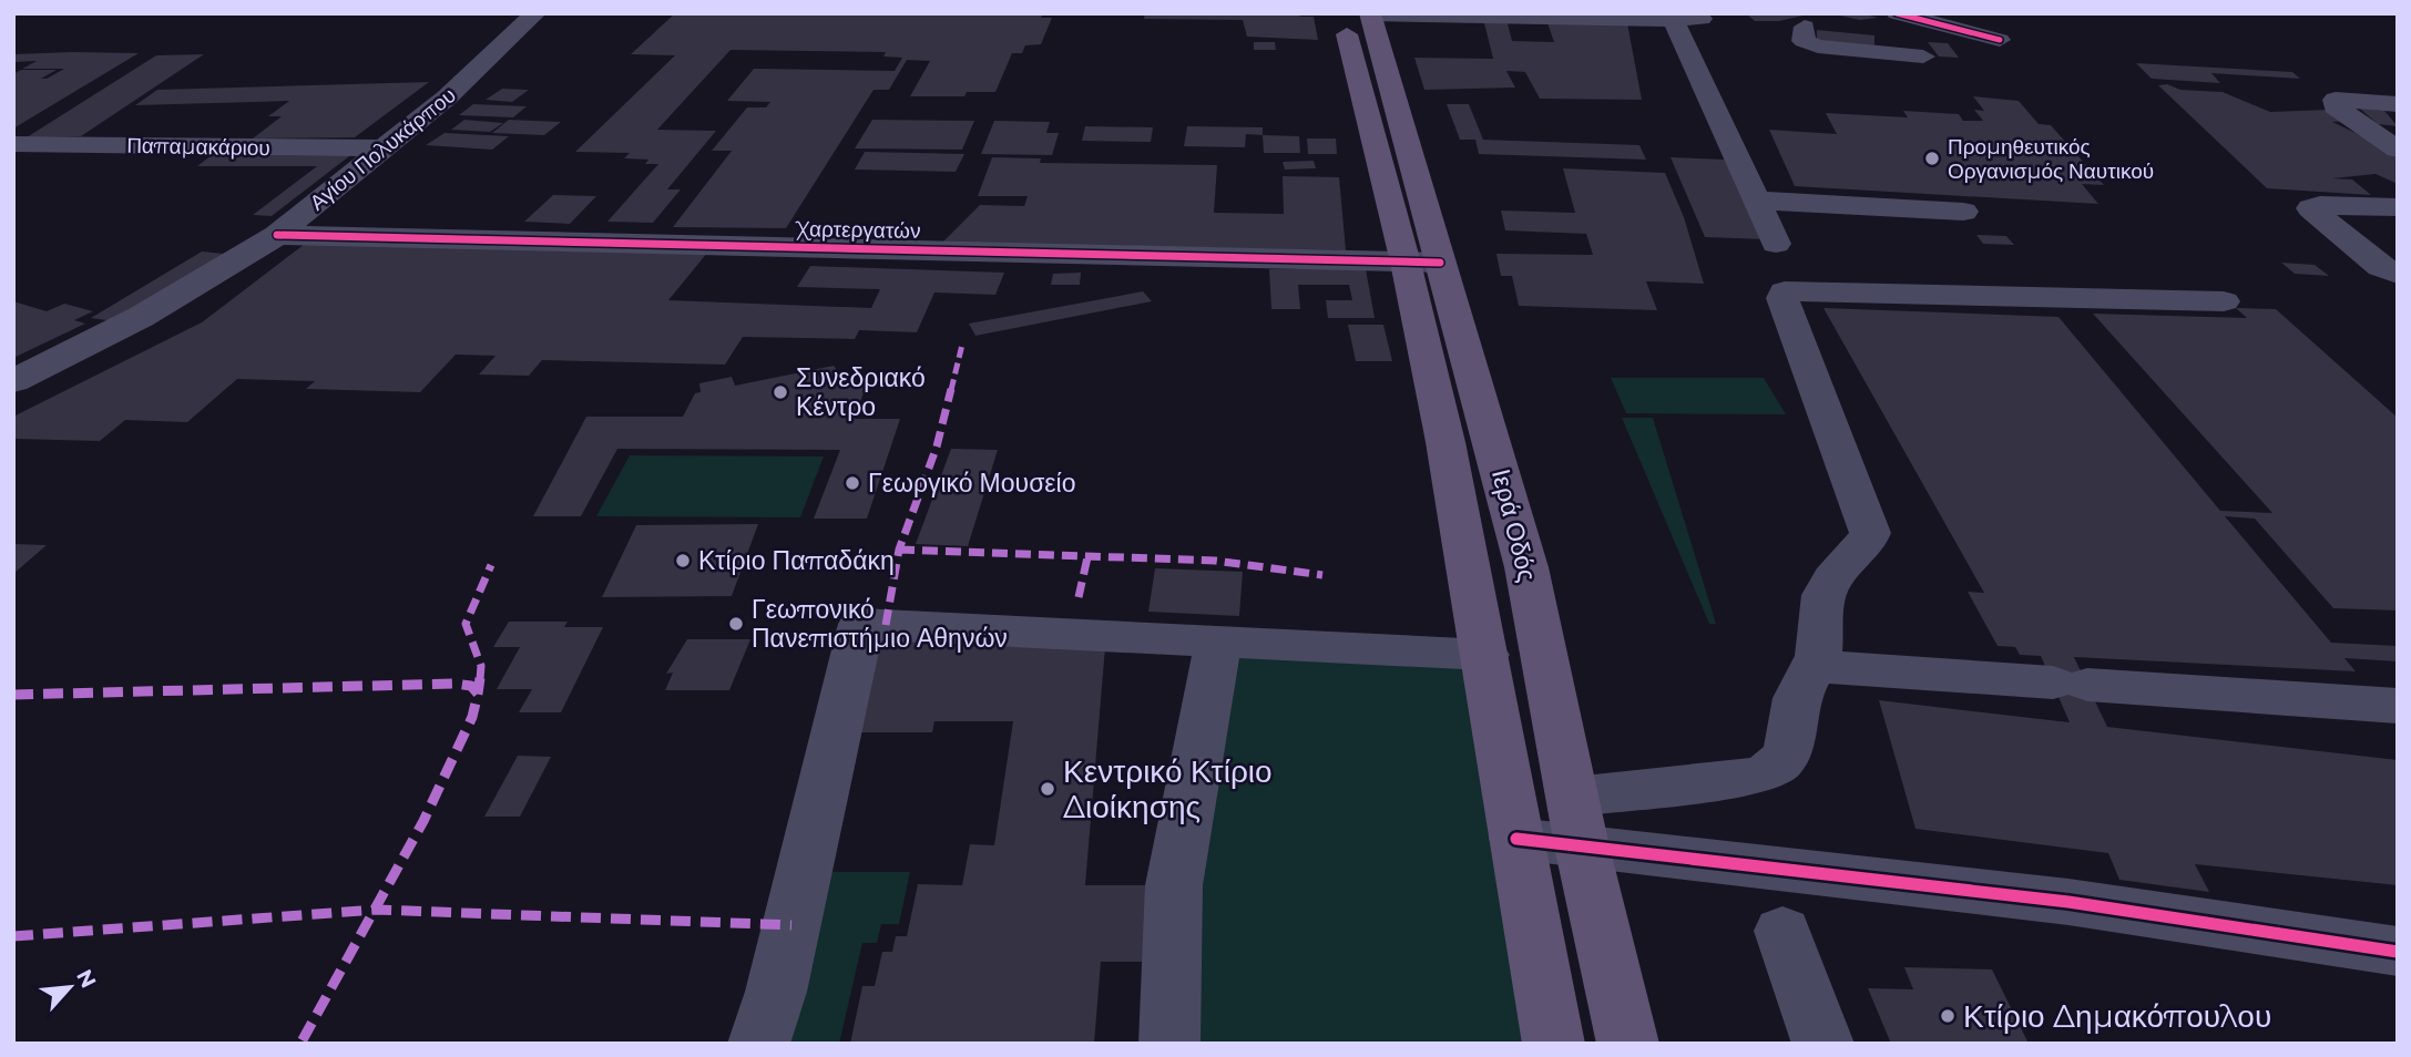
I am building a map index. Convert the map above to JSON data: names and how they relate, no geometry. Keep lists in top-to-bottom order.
{
  "streets": {
    "main road": ["Ιερά Οδός"],
    "street": ["Παπαμακάριου", "Αγίου Πολυκάρπου", "Χαρτεργατών"]
  },
  "crossings": [
    ["Παπαμακάριου", "Αγίου Πολυκάρπου"],
    ["Αγίου Πολυκάρπου", "Χαρτεργατών"],
    ["Χαρτεργατών", "Ιερά Οδός"]
  ],
  "places": [
    "Προμηθευτικός Οργανισμός Ναυτικού",
    "Συνεδριακό Κέντρο",
    "Γεωργικό Μουσείο",
    "Κτίριο Παπαδάκη",
    "Γεωπονικό Πανεπιστήμιο Αθηνών",
    "Κεντρικό Κτίριο Διοίκησης",
    "Κτίριο Δημακόπουλου"
  ],
  "north": "top right"
}
